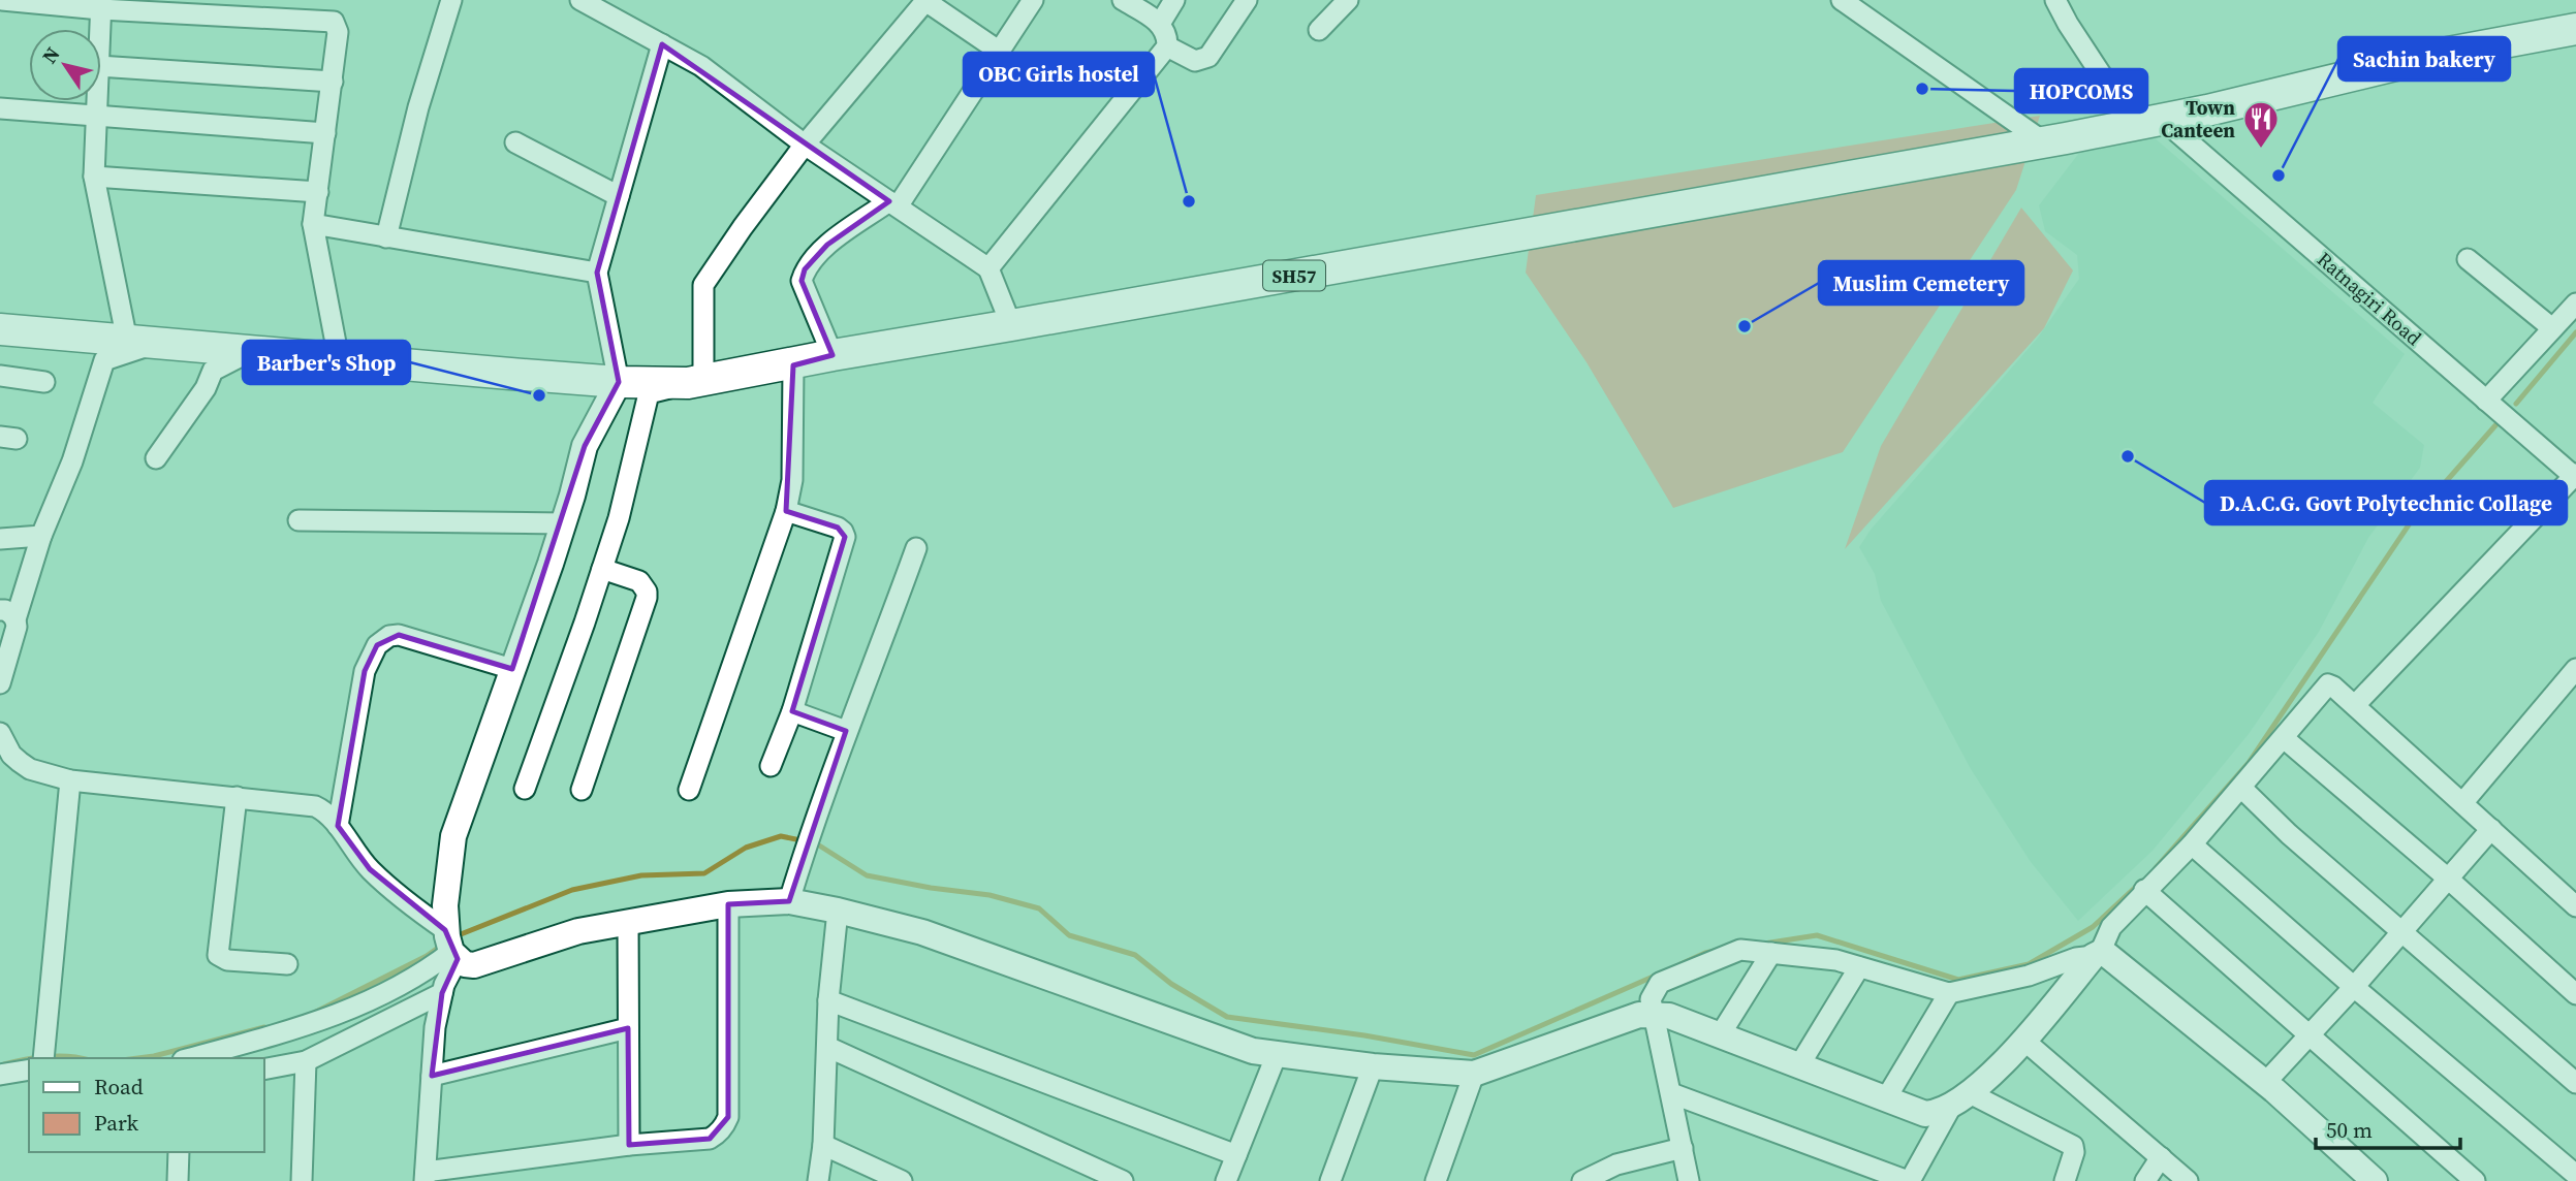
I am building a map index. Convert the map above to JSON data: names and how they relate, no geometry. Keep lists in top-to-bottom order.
{
  "streets": {
    "main road": ["SH57"],
    "street": ["Ratnagiri Road"]
  },
  "crossings": [
    ["SH57", "Ratnagiri Road"]
  ],
  "places": {
    "other": [
      "HOPCOMS",
      "Sachin bakery",
      "OBC Girls hostel",
      "Muslim Cemetery",
      "Barber's Shop",
      "D.A.C.G. Govt Polytechnic Collage"
    ],
    "restaurant": ["Town Canteen"]
  },
  "legend": ["Road", "Park"],
  "scale_bar": "50 m",
  "north": "top left"
}
